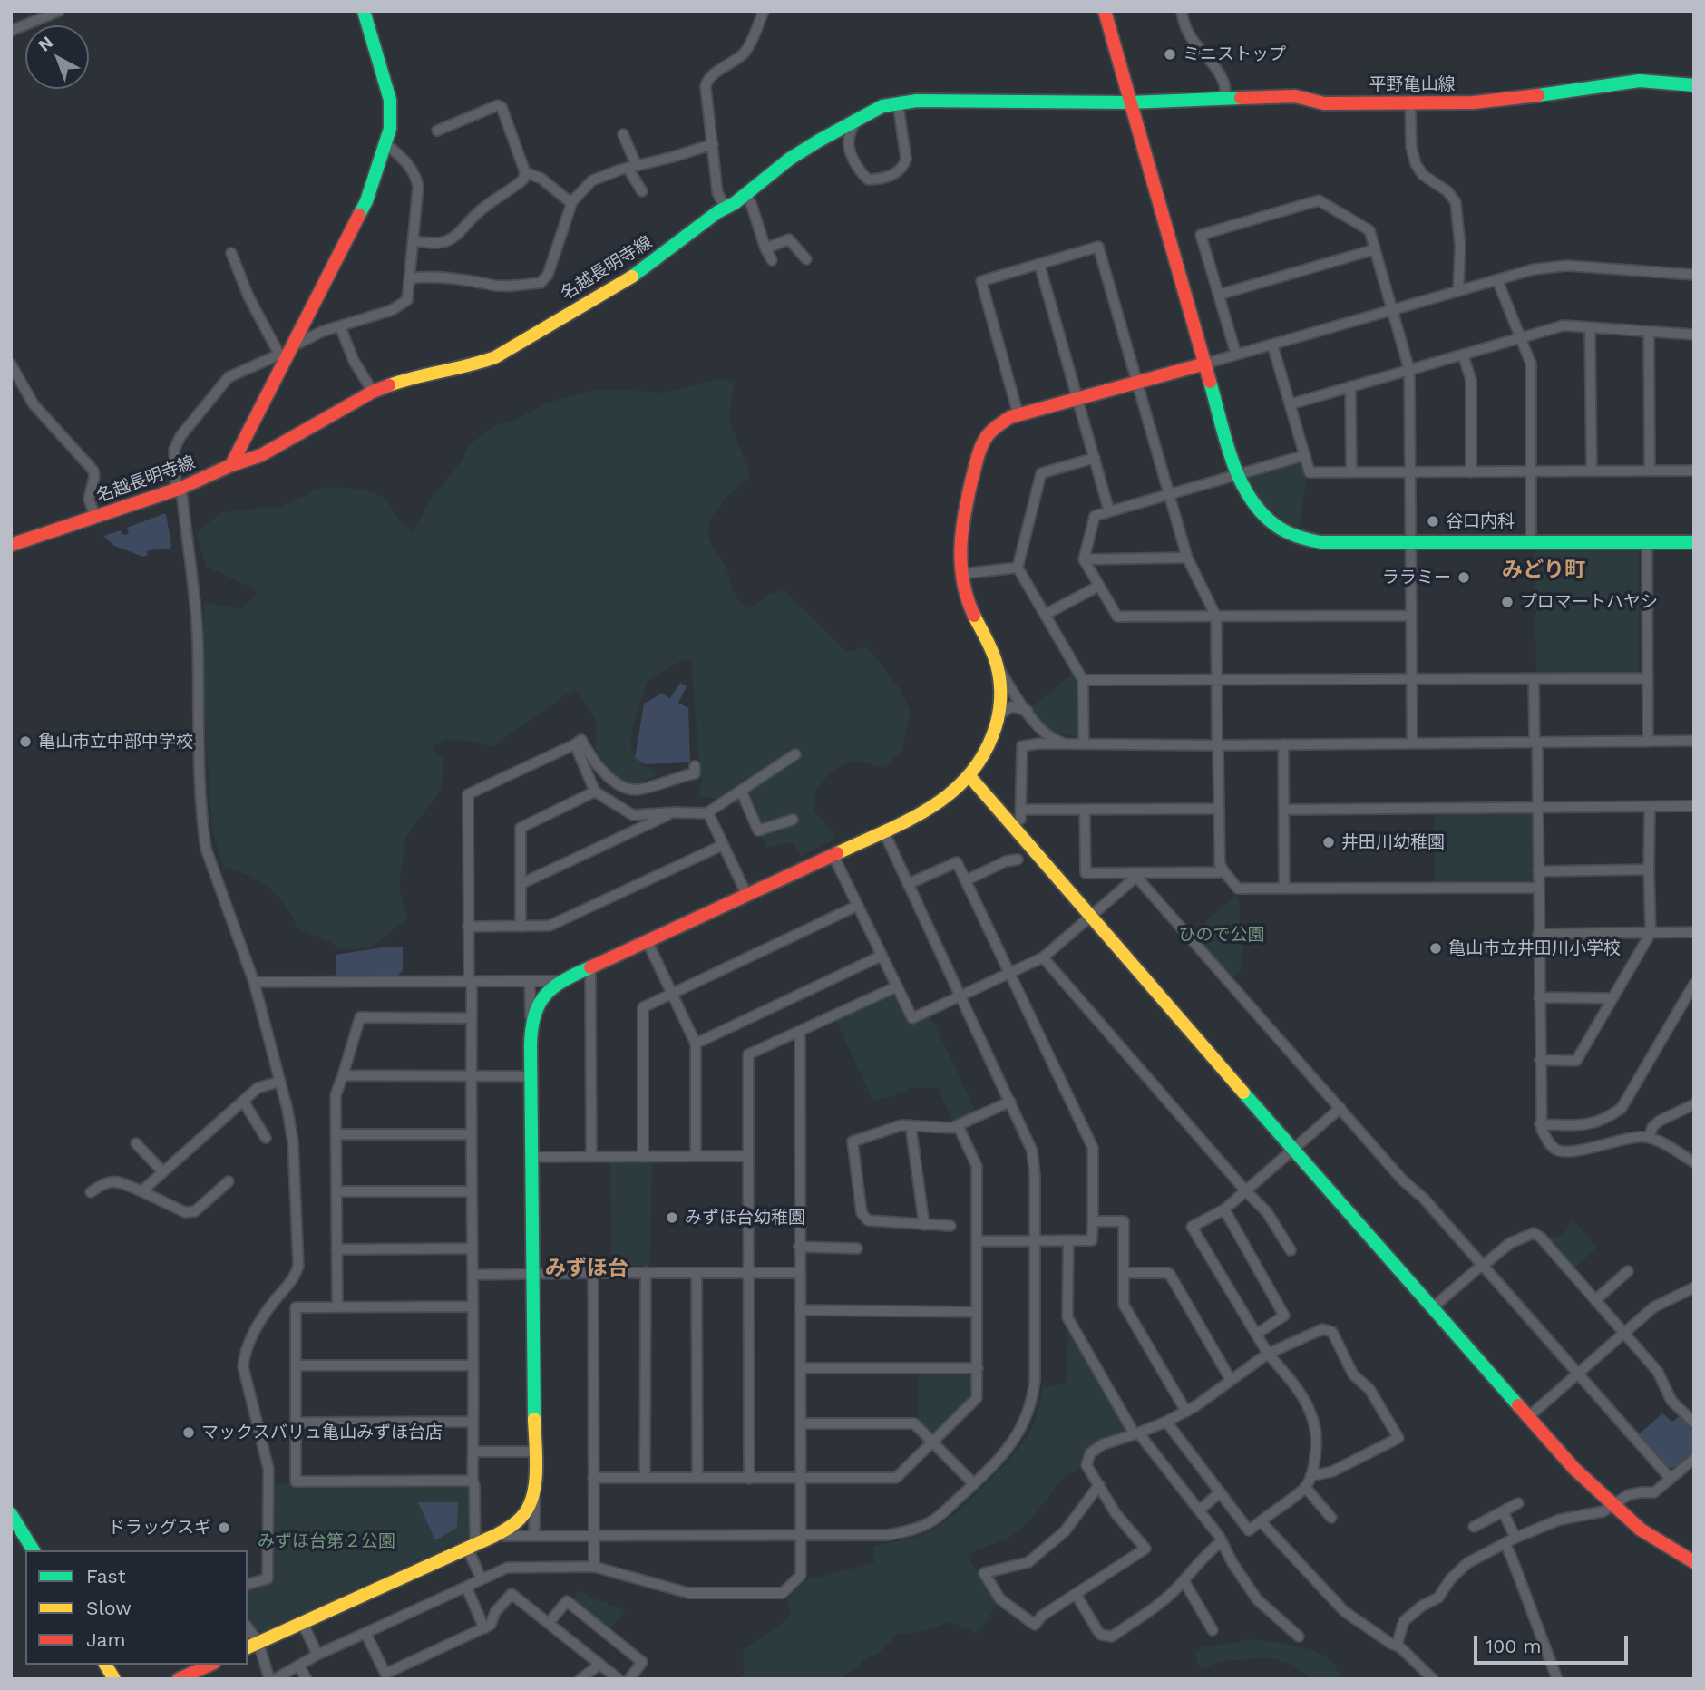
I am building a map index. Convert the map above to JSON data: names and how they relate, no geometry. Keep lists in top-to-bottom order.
{
  "streets": {
    "main road": ["平野亀山線", "名越長明寺線"]
  },
  "crossings": [
    ["平野亀山線", "名越長明寺線"]
  ],
  "districts": ["みどり町", "みずほ台"],
  "parks": ["ひので公園", "みずほ台第２公園"],
  "places": [
    "ミニストップ",
    "谷口内科",
    "ララミー",
    "プロマートハヤシ",
    "亀山市立中部中学校",
    "井田川幼稚園",
    "亀山市立井田川小学校",
    "みずほ台幼稚園",
    "マックスバリュ亀山みずほ台店",
    "ドラッグスギ"
  ],
  "legend": ["Fast", "Slow", "Jam"],
  "scale_bar": "100 m",
  "north": "top left"
}
